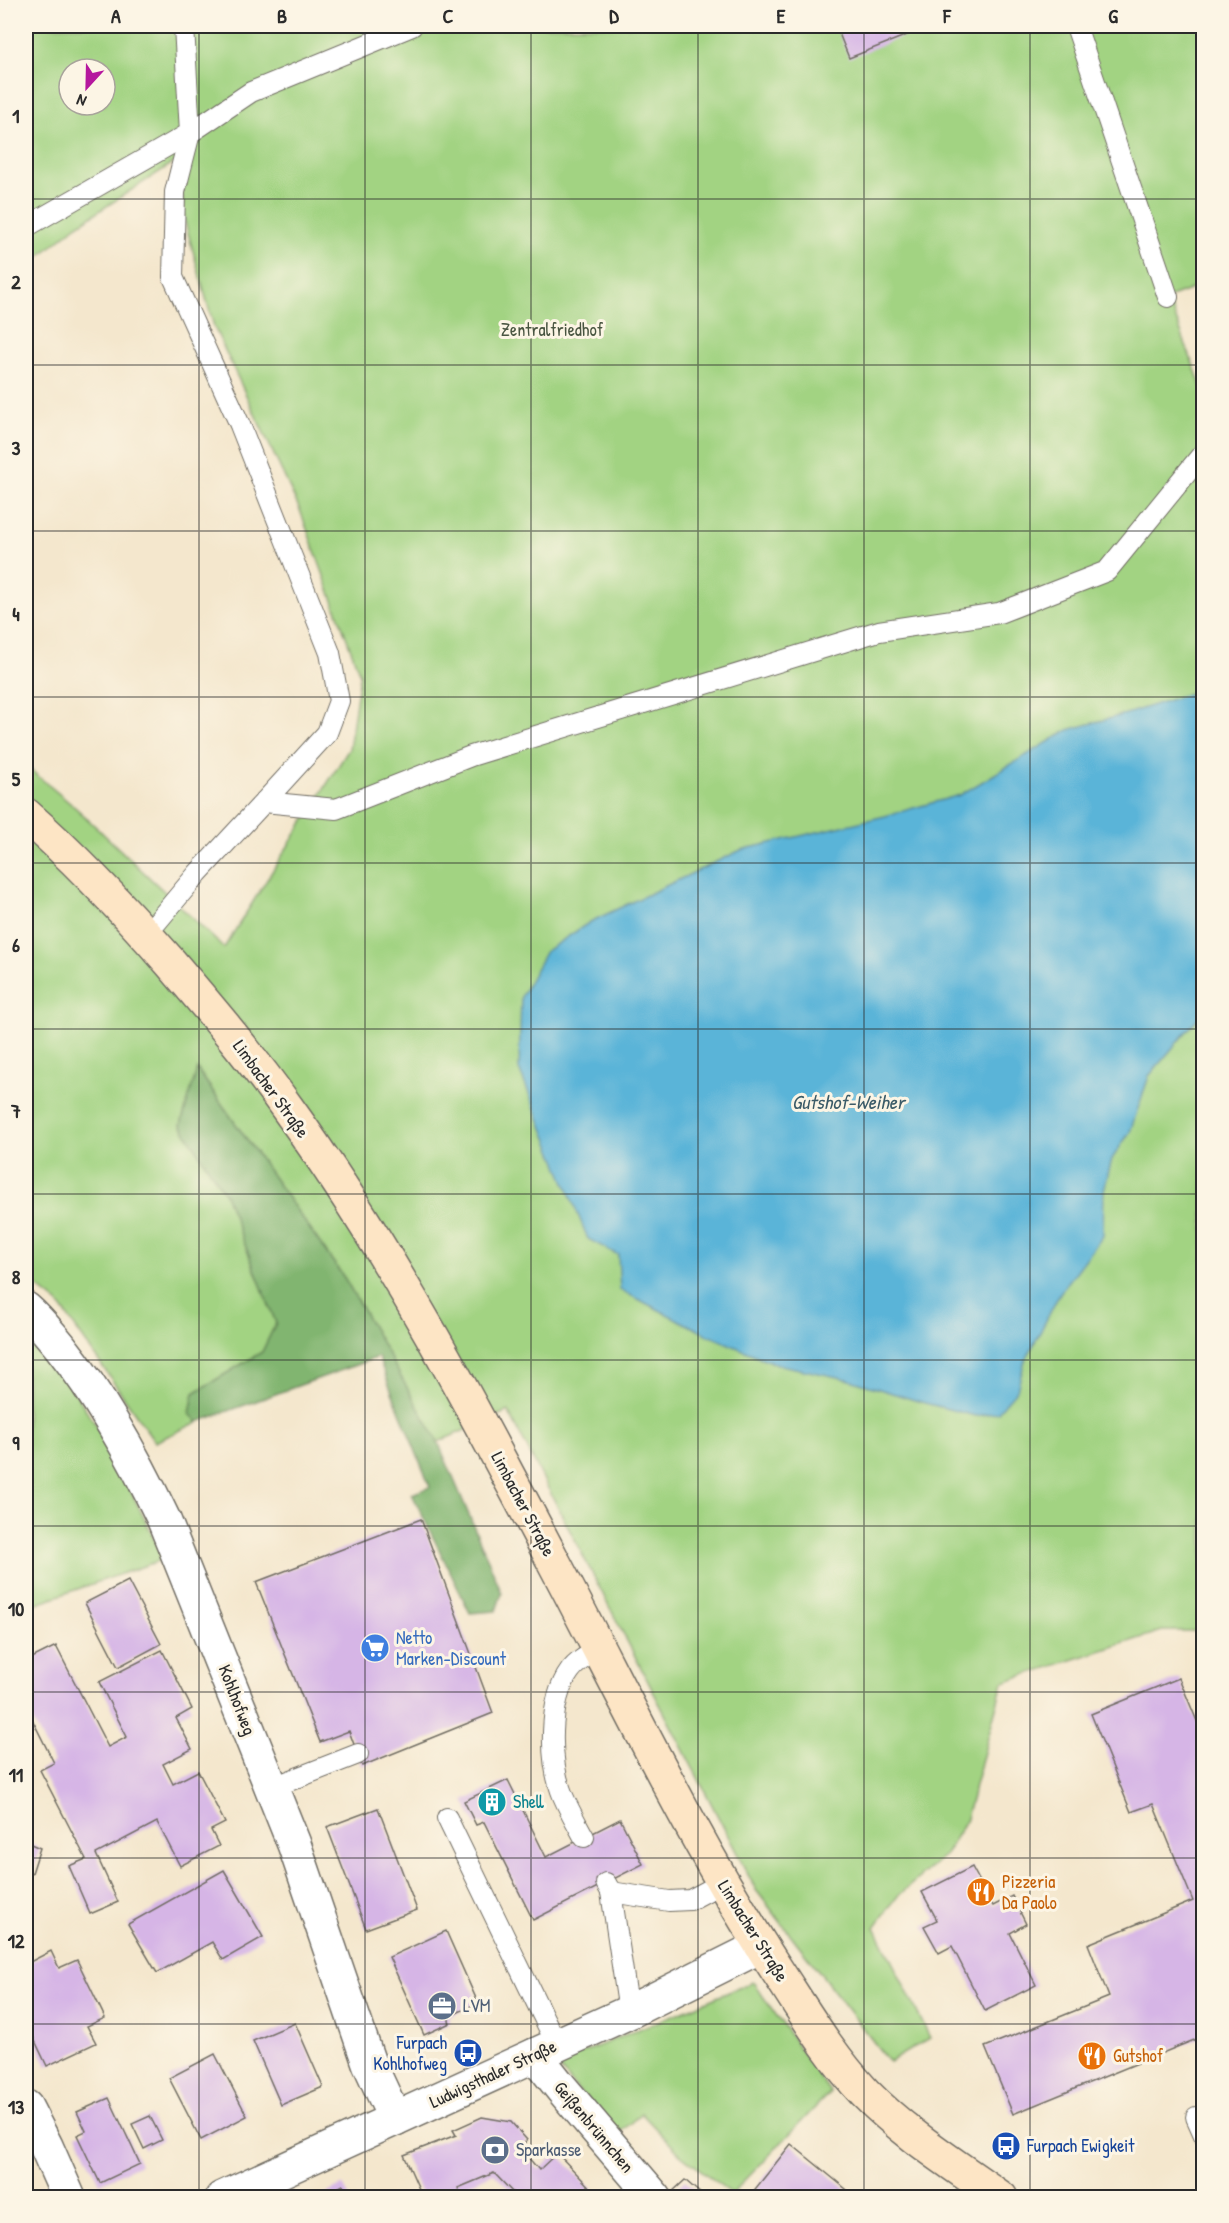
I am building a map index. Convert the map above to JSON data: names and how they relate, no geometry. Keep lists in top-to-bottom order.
{
  "streets": {
    "main road": ["Limbacher Straße"],
    "street": ["Kohlhofweg", "Ludwigsthaler Straße", "Geißenbrünnchen"]
  },
  "crossings": [
    ["Limbacher Straße", "Ludwigsthaler Straße"],
    ["Kohlhofweg", "Ludwigsthaler Straße"],
    ["Ludwigsthaler Straße", "Geißenbrünnchen"]
  ],
  "water": ["Gutshof-Weiher"],
  "parks": ["Zentralfriedhof"],
  "places": {
    "supermarket": ["Netto Marken-Discount"],
    "building": ["Shell"],
    "restaurant": ["Pizzeria Da Paolo", "Gutshof"],
    "office": ["LVM"],
    "bus stop": ["Furpach Kohlhofweg", "Furpach Ewigkeit"],
    "bank": ["Sparkasse"]
  },
  "north": "bottom",
  "grid": {
    "columns": [
      "A",
      "B",
      "C",
      "D",
      "E",
      "F",
      "G"
    ],
    "rows": [
      "1",
      "2",
      "3",
      "4",
      "5",
      "6",
      "7",
      "8",
      "9",
      "10",
      "11",
      "12",
      "13"
    ]
  }
}
